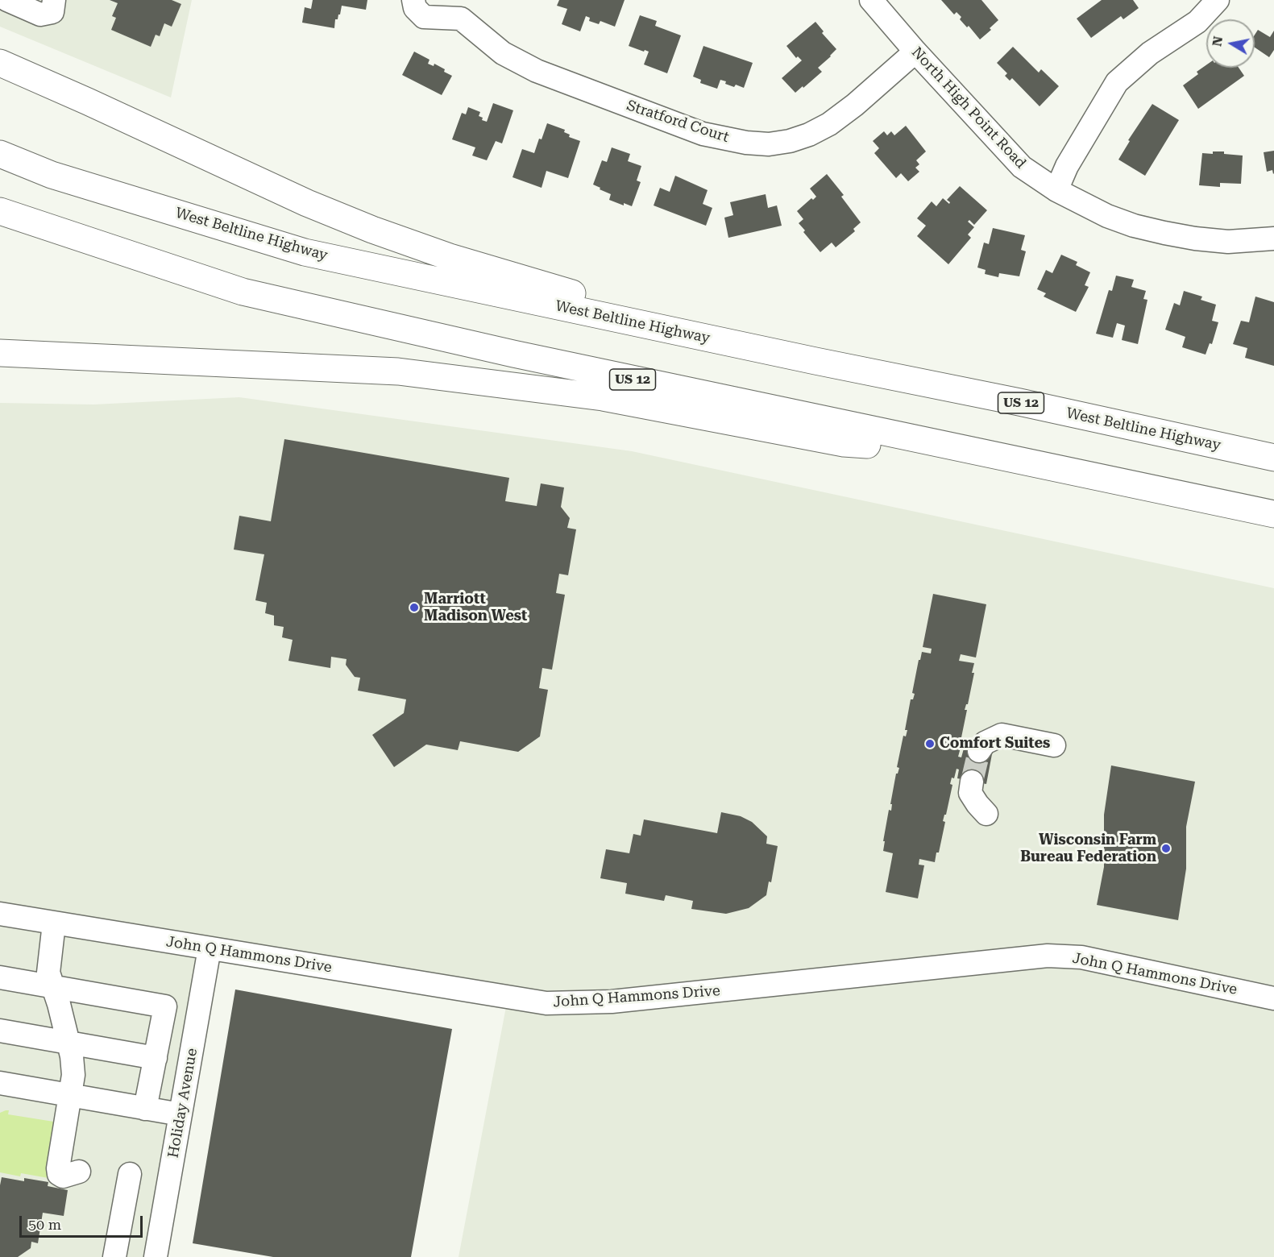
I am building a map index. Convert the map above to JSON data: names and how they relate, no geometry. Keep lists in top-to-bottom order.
{
  "streets": {
    "highway": ["West Beltline Highway", "US 12"],
    "street": [
      "North High Point Road",
      "Stratford Court",
      "John Q Hammons Drive",
      "Holiday Avenue"
    ]
  },
  "crossings": [
    ["North High Point Road", "Stratford Court"],
    ["John Q Hammons Drive", "Holiday Avenue"]
  ],
  "places": ["Marriott Madison West", "Comfort Suites", "Wisconsin Farm Bureau Federation"],
  "scale_bar": "50 m",
  "north": "left"
}
